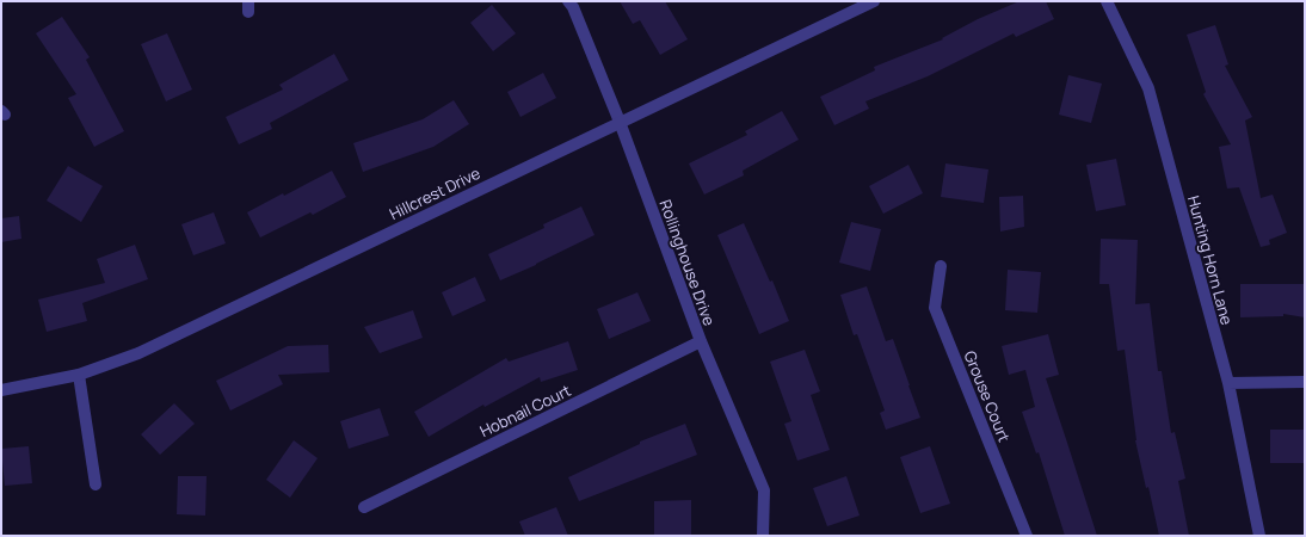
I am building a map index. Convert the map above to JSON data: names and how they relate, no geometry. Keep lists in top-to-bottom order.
{
  "streets": {
    "street": [
      "Hillcrest Drive",
      "Hunting Horn Lane",
      "Rollinghouse Drive",
      "Grouse Court",
      "Hobnail Court"
    ]
  },
  "crossings": [
    ["Hillcrest Drive", "Rollinghouse Drive"],
    ["Rollinghouse Drive", "Hobnail Court"]
  ]
}
